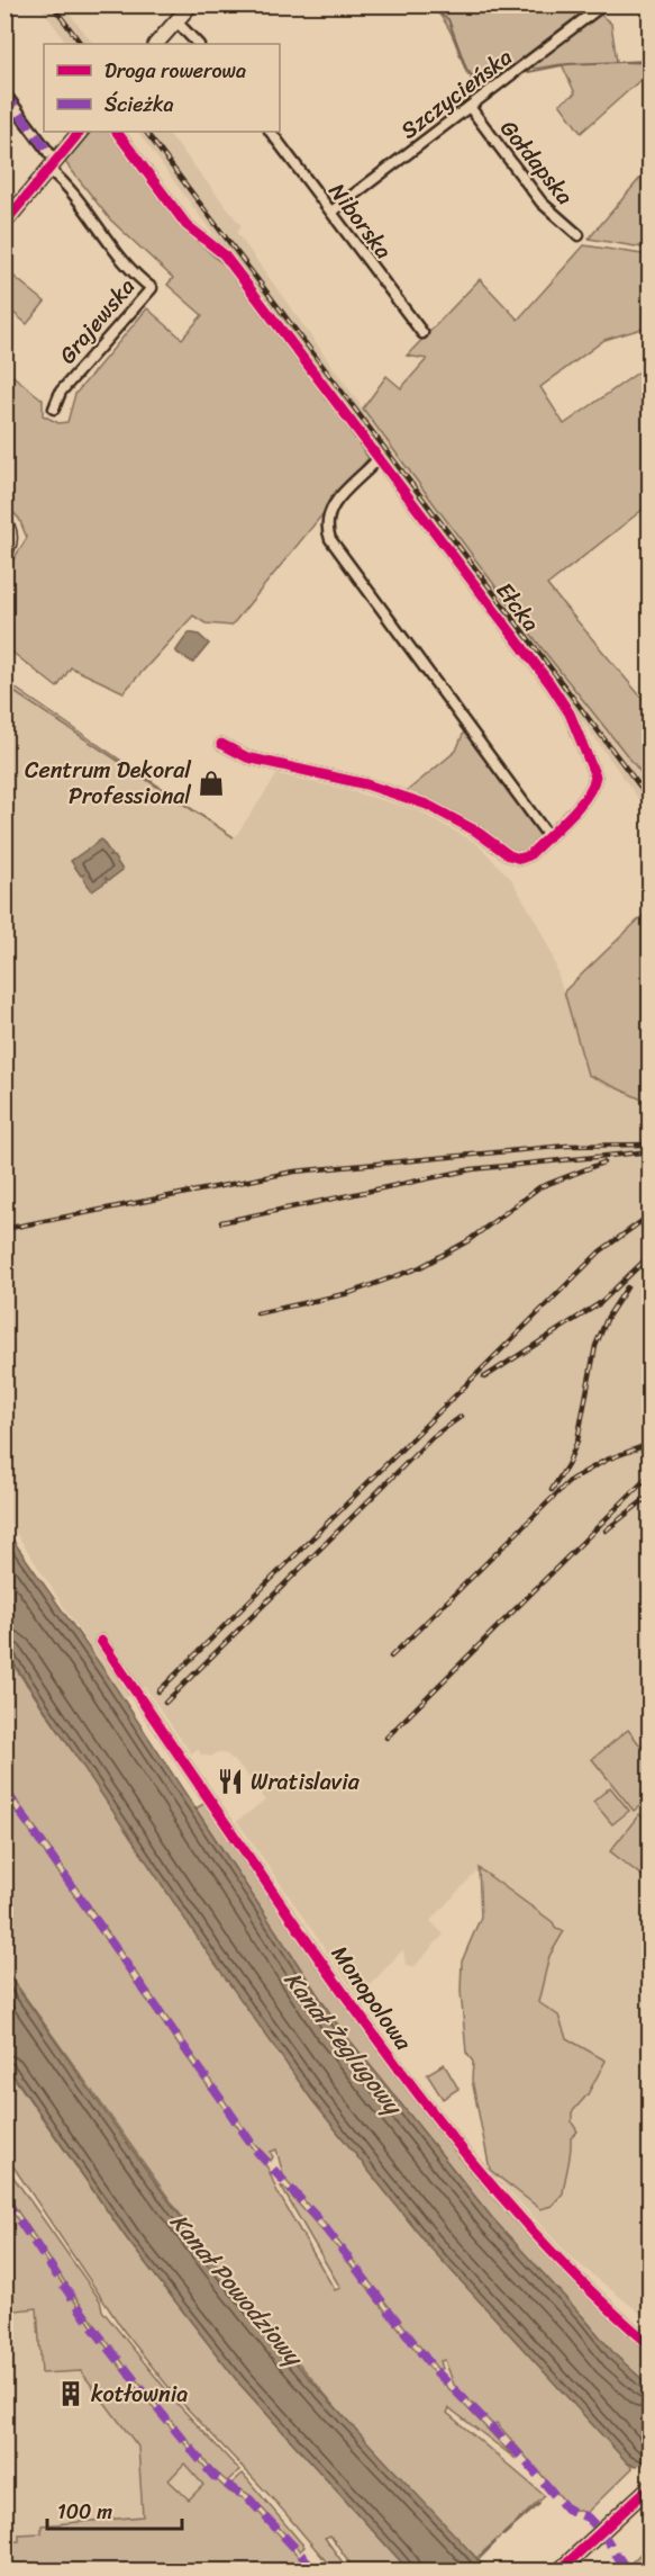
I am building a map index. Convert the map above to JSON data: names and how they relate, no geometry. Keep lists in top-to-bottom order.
{
  "streets": {
    "street": [
      "Szczycieńska",
      "Gołdapska",
      "Niborska",
      "Grajewska",
      "Ełcka",
      "Monopolowa"
    ]
  },
  "crossings": [
    ["Szczycieńska", "Gołdapska"],
    ["Szczycieńska", "Niborska"]
  ],
  "water": ["Kanał Żeglugowy", "Kanał Powodziowy"],
  "places": {
    "shop": ["Centrum Dekoral Professional"],
    "restaurant": ["Wratislavia"],
    "building": ["kotłownia"]
  },
  "legend": ["Droga rowerowa", "Ścieżka"],
  "scale_bar": "100 m"
}
